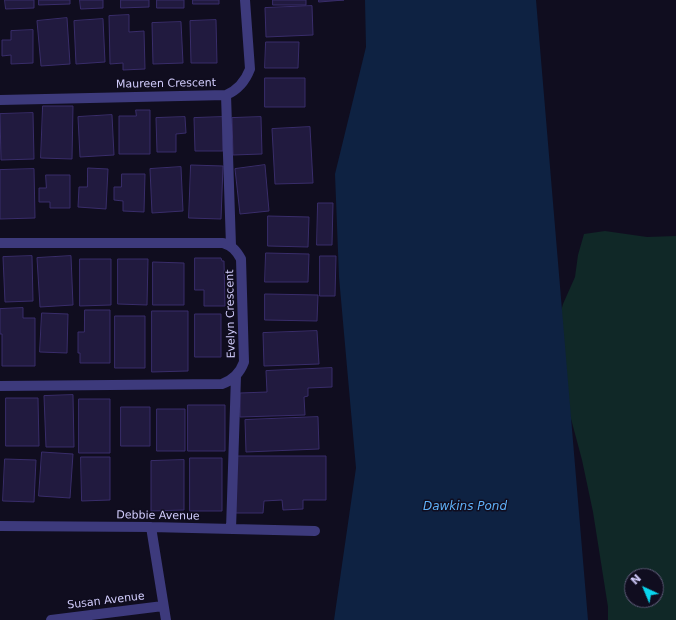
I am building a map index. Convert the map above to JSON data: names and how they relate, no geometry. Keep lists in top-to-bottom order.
{
  "streets": {
    "street": [
      "Maureen Crescent",
      "Evelyn Crescent",
      "Debbie Avenue",
      "Susan Avenue"
    ]
  },
  "water": ["Dawkins Pond"],
  "north": "top left"
}
